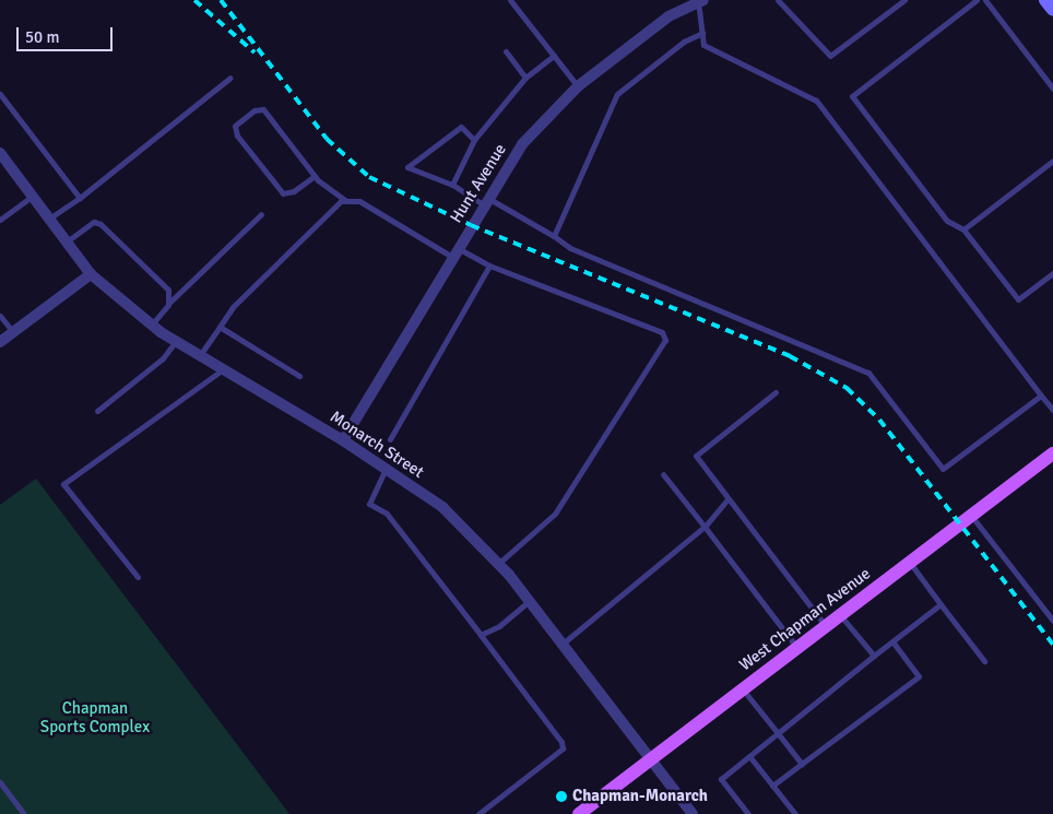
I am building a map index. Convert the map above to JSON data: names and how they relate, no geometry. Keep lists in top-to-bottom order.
{
  "streets": {
    "main road": ["West Chapman Avenue"],
    "street": ["Hunt Avenue", "Monarch Street"]
  },
  "crossings": [
    ["Hunt Avenue", "Monarch Street"],
    ["Monarch Street", "West Chapman Avenue"]
  ],
  "parks": ["Chapman Sports Complex"],
  "places": ["Chapman-Monarch"],
  "scale_bar": "50 m"
}
